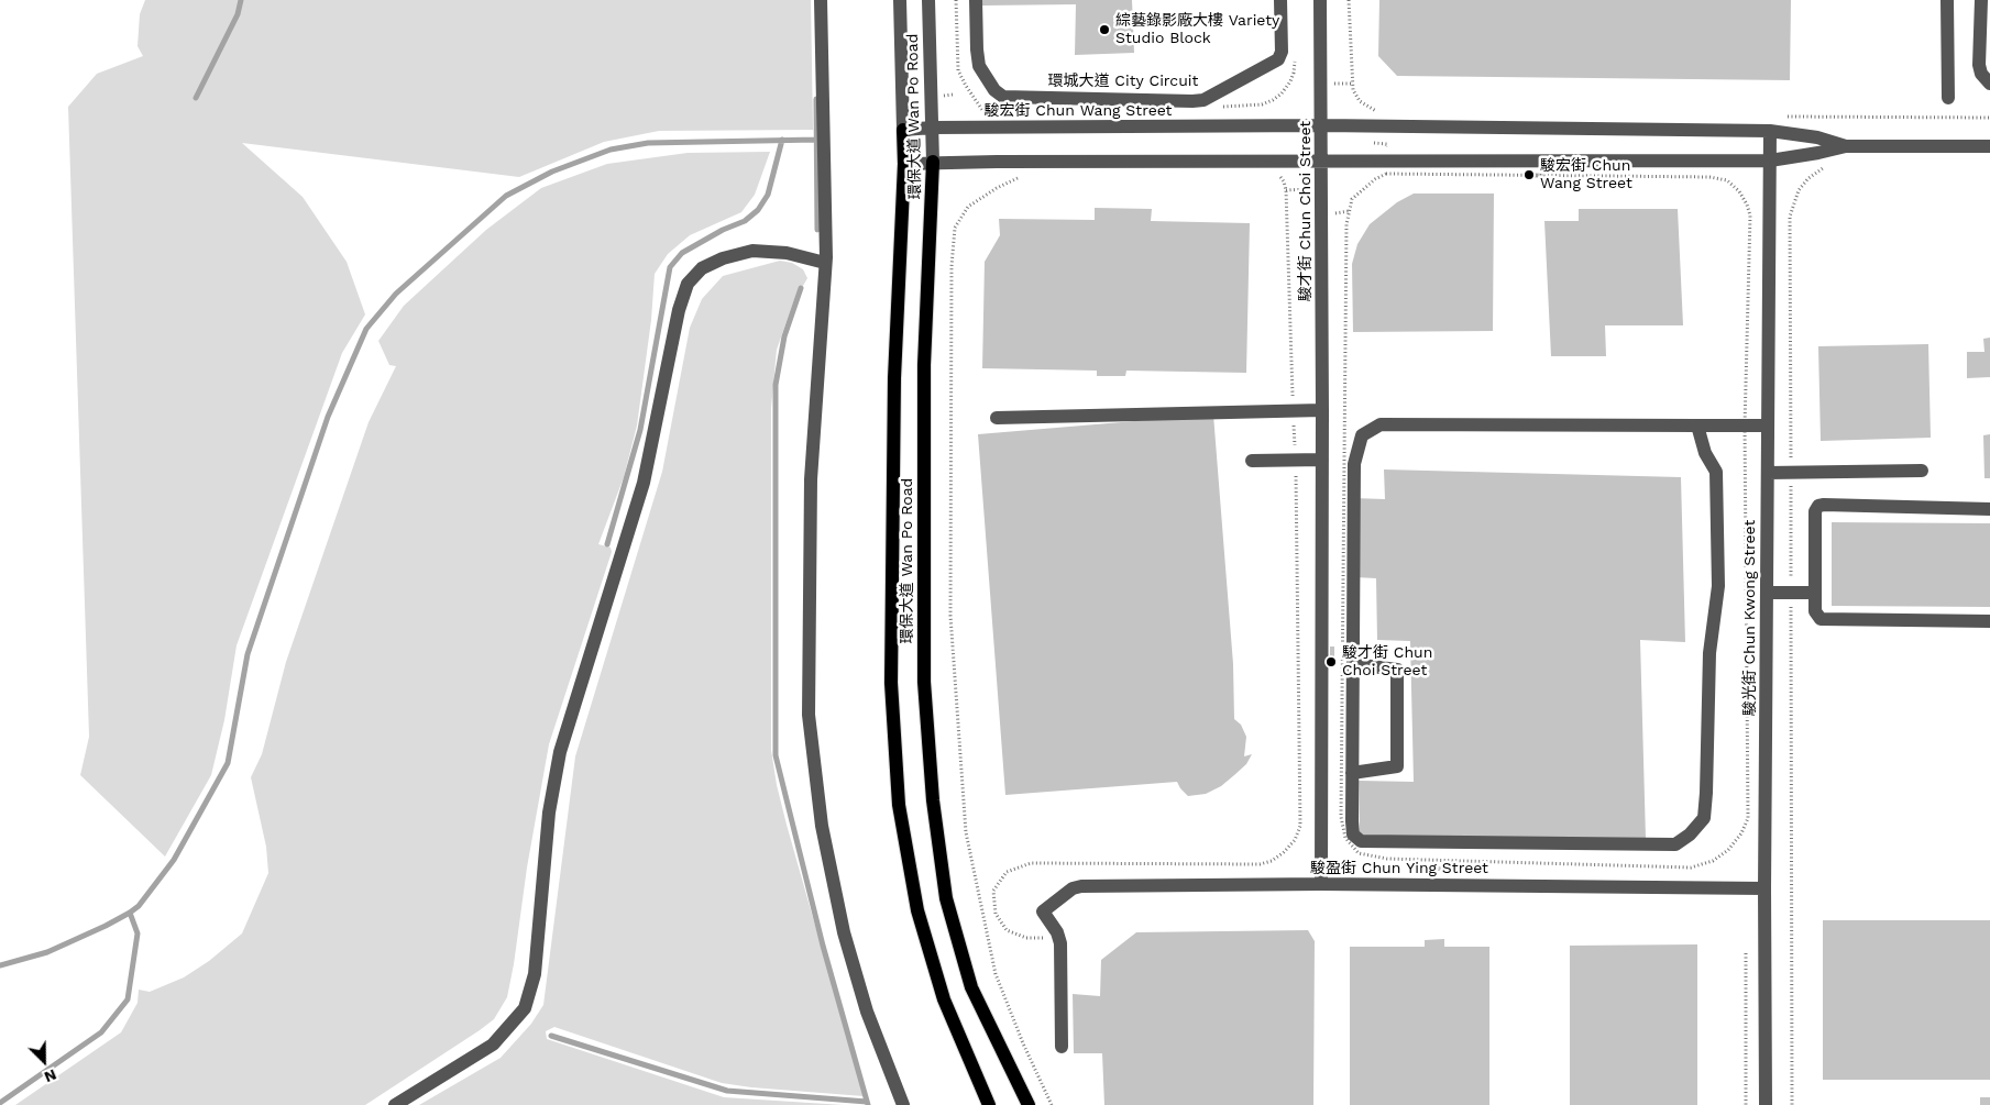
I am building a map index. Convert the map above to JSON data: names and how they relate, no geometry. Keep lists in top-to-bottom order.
{
  "streets": {
    "main road": ["環保大道 Wan Po Road"],
    "street": [
      "環城大道 City Circuit",
      "駿宏街 Chun Wang Street",
      "駿才街 Chun Choi Street",
      "駿光街 Chun Kwong Street",
      "駿盈街 Chun Ying Street"
    ]
  },
  "crossings": [
    ["駿宏街 Chun Wang Street", "環保大道 Wan Po Road"],
    ["駿宏街 Chun Wang Street", "駿才街 Chun Choi Street"],
    ["駿宏街 Chun Wang Street", "駿光街 Chun Kwong Street"],
    ["駿才街 Chun Choi Street", "駿盈街 Chun Ying Street"],
    ["駿光街 Chun Kwong Street", "駿盈街 Chun Ying Street"]
  ],
  "places": ["綜藝錄影廠大樓 Variety Studio Block", "駿宏街 Chun Wang Street", "駿才街 Chun Choi Street"],
  "north": "bottom right"
}
